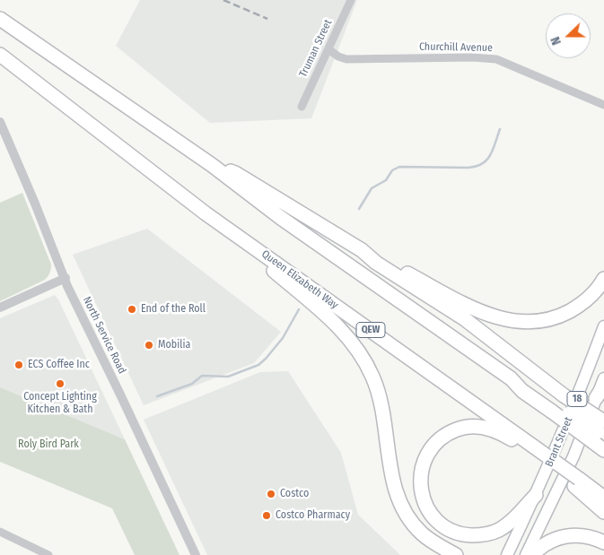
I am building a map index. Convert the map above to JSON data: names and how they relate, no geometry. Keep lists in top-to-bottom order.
{
  "streets": {
    "highway": ["Queen Elizabeth Way", "QEW"],
    "main road": ["18", "Brant Street"],
    "street": ["Churchill Avenue", "Truman Street", "North Service Road"]
  },
  "crossings": [
    ["Churchill Avenue", "Truman Street"]
  ],
  "parks": ["Roly Bird Park"],
  "places": [
    "End of the Roll",
    "Mobilia",
    "ECS Coffee Inc",
    "Concept Lighting Kitchen & Bath",
    "Costco",
    "Costco Pharmacy"
  ],
  "north": "left"
}
